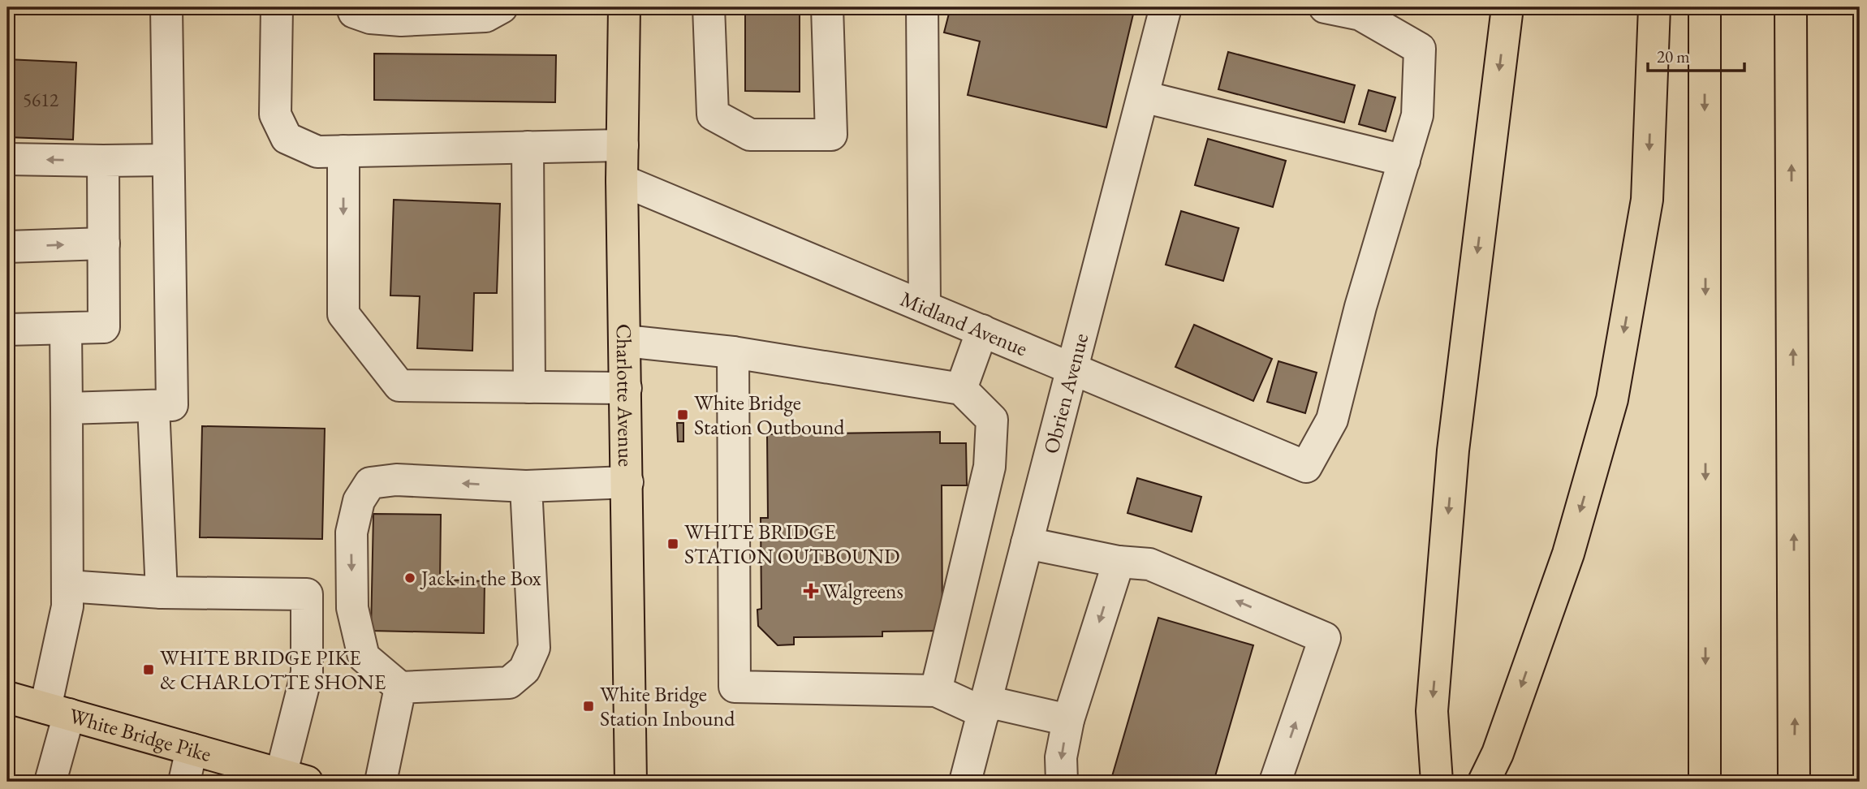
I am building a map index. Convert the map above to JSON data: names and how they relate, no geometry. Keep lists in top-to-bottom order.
{
  "streets": {
    "main road": ["Charlotte Avenue", "White Bridge Pike"],
    "street": ["Midland Avenue", "Obrien Avenue"]
  },
  "crossings": [
    ["Midland Avenue", "Charlotte Avenue"],
    ["Midland Avenue", "Obrien Avenue"]
  ],
  "places": {
    "transit": [
      "White Bridge Station Outbound",
      "WHITE BRIDGE STATION OUTBOUND",
      "WHITE BRIDGE PIKE & CHARLOTTE SHONE",
      "White Bridge Station Inbound"
    ],
    "other": ["Jack in the Box"],
    "health": ["Walgreens"]
  },
  "house_numbers": ["5612"],
  "scale_bar": "20 m"
}
